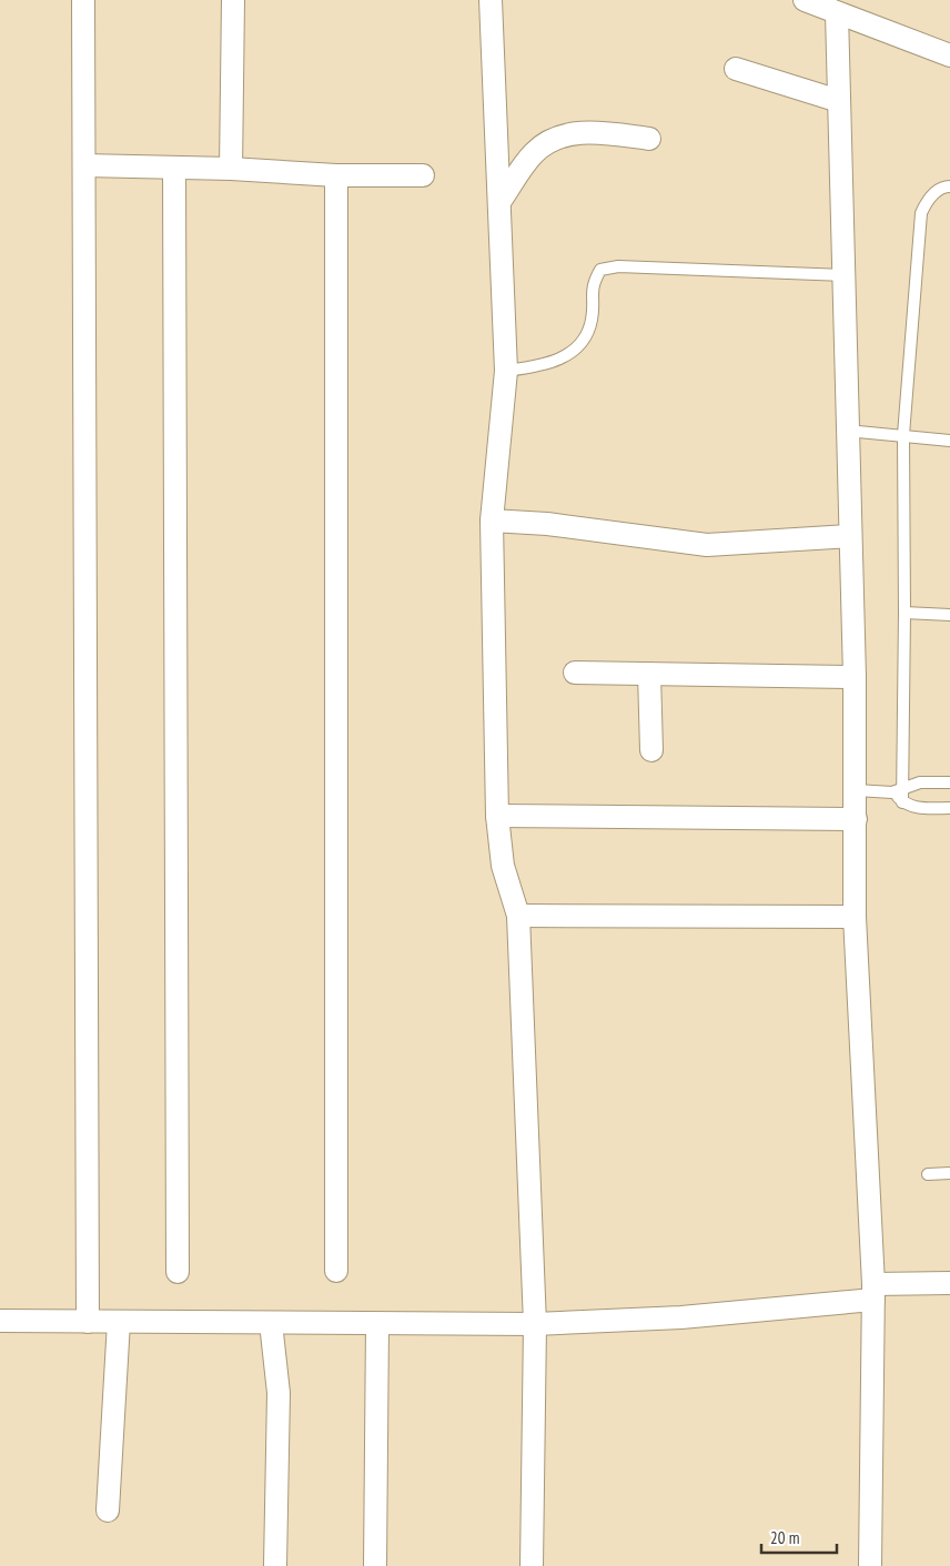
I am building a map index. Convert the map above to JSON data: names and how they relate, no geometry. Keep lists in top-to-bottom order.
{
  "scale_bar": "20 m"
}
